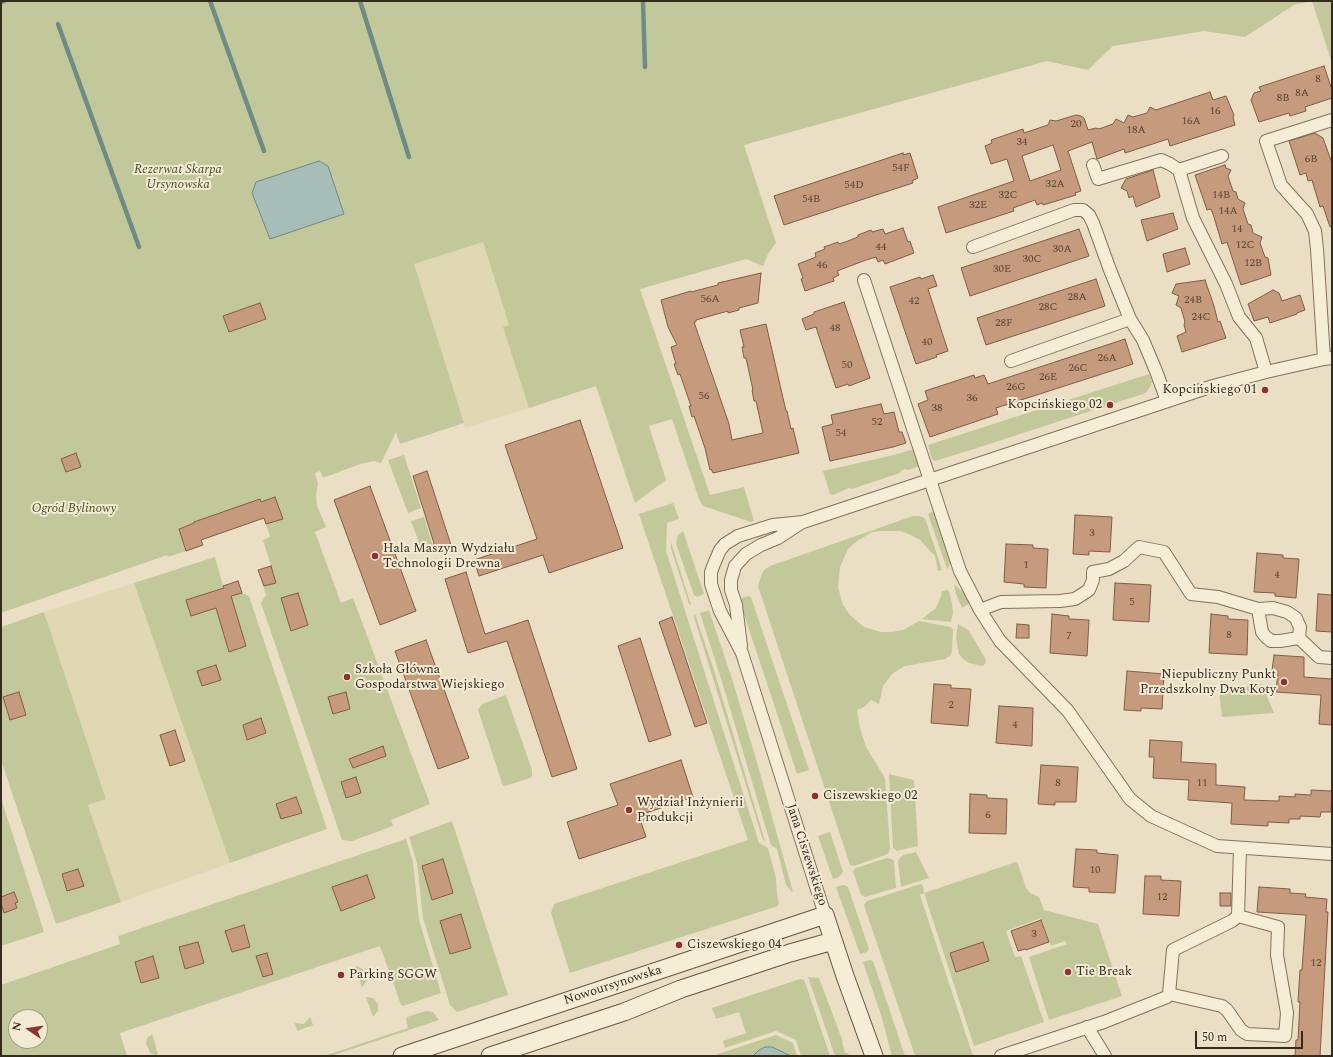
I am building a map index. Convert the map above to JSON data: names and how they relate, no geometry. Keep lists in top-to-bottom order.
{
  "streets": {
    "street": ["Jana Ciszewskiego", "Nowoursynowska"]
  },
  "crossings": [
    ["Jana Ciszewskiego", "Nowoursynowska"]
  ],
  "parks": ["Rezerwat Skarpa Ursynowska", "Ogród Bylinowy"],
  "places": [
    "Kopcińskiego 01",
    "Kopcińskiego 02",
    "Hala Maszyn Wydziału Technologii Drewna",
    "Szkoła Główna Gospodarstwa Wiejskiego",
    "Niepubliczny Punkt Przedszkolny Dwa Koty",
    "Ciszewskiego 02",
    "Wydział Inżynierii Produkcji",
    "Ciszewskiego 04",
    "Tie Break",
    "Parking SGGW"
  ],
  "house_numbers": [
    "8",
    "8A",
    "8B",
    "16",
    "16A",
    "20",
    "18A",
    "34",
    "6B",
    "54F",
    "32A",
    "54D",
    "32C",
    "14B",
    "54B",
    "32E",
    "14A",
    "14",
    "12C",
    "44",
    "30A",
    "30C",
    "12B",
    "46",
    "30E",
    "28A",
    "56A",
    "24B",
    "42",
    "28C",
    "24C",
    "28F",
    "48",
    "40",
    "26A",
    "50",
    "26C",
    "26E",
    "26G",
    "56",
    "36",
    "38",
    "52",
    "54",
    "3",
    "1",
    "4",
    "5",
    "8",
    "7",
    "2",
    "4",
    "8",
    "11",
    "6",
    "10",
    "12",
    "3",
    "12"
  ],
  "scale_bar": "50 m",
  "north": "left"
}
